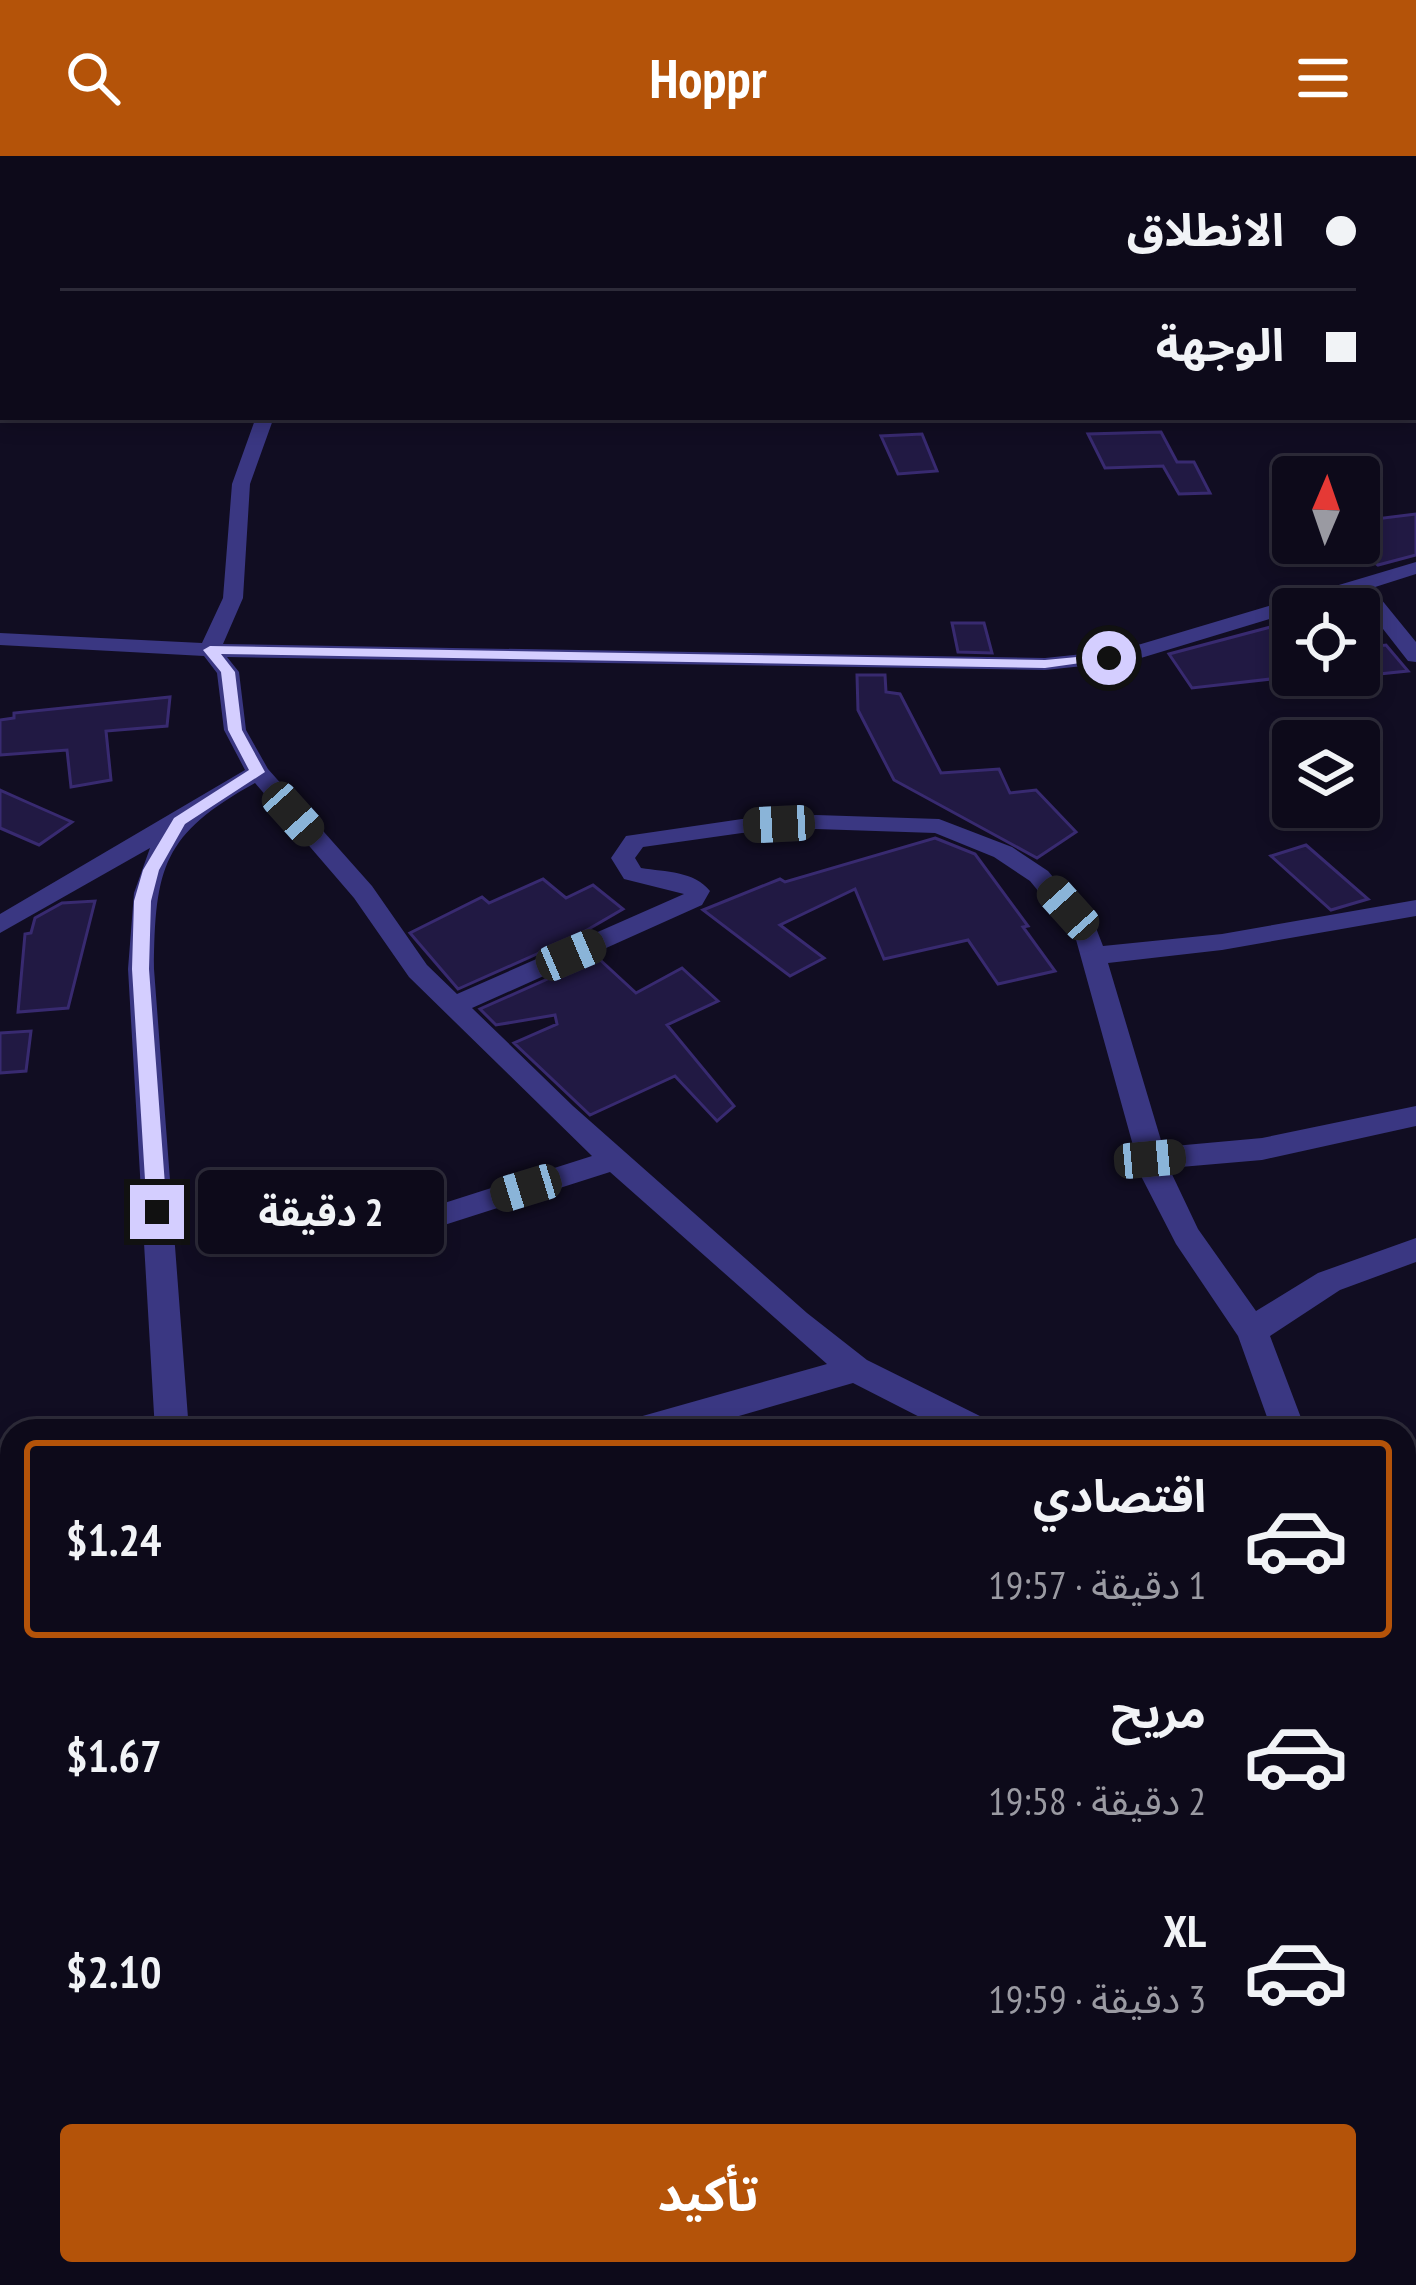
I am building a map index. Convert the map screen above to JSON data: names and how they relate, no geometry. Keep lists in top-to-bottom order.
{
  "north": "top",
  "page": {
    "header": "Hoppr",
    "banner": ["الانطلاق", "الوجهة"],
    "bubble": "2 دقيقة",
    "list": [
      {
        "name": "اقتصادي",
        "note": "1 دقيقة · 19:57",
        "value": "$1.24"
      },
      {
        "name": "مريح",
        "note": "2 دقيقة · 19:58",
        "value": "$1.67"
      },
      {
        "name": "XL",
        "note": "3 دقيقة · 19:59",
        "value": "$2.10"
      }
    ],
    "buttons": "تأكيد"
  }
}
